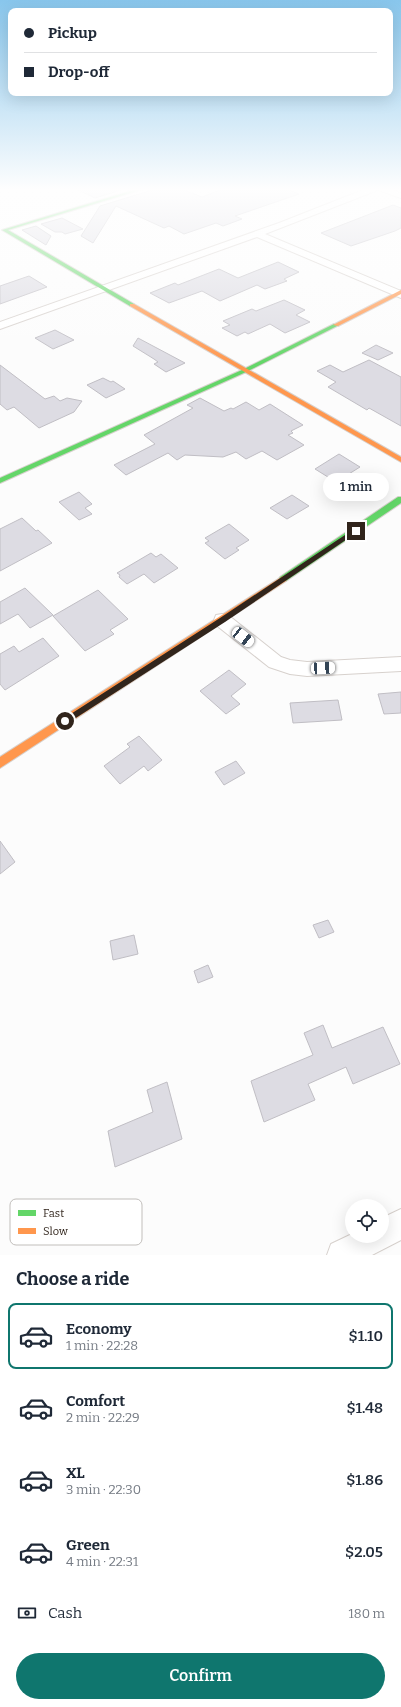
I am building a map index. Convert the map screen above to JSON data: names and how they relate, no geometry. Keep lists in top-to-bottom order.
{
  "legend": ["Fast", "Slow"],
  "page": {
    "banner": ["Pickup", "Drop-off"],
    "bubble": "1 min",
    "heading": "Choose a ride",
    "list": [
      {
        "name": "Economy",
        "note": "1 min · 22:28",
        "value": "$1.10"
      },
      {
        "name": "Comfort",
        "note": "2 min · 22:29",
        "value": "$1.48"
      },
      {
        "name": "XL",
        "note": "3 min · 22:30",
        "value": "$1.86"
      },
      {
        "name": "Green",
        "note": "4 min · 22:31",
        "value": "$2.05"
      }
    ],
    "pay": ["Cash", "180 m"],
    "buttons": "Confirm"
  }
}
